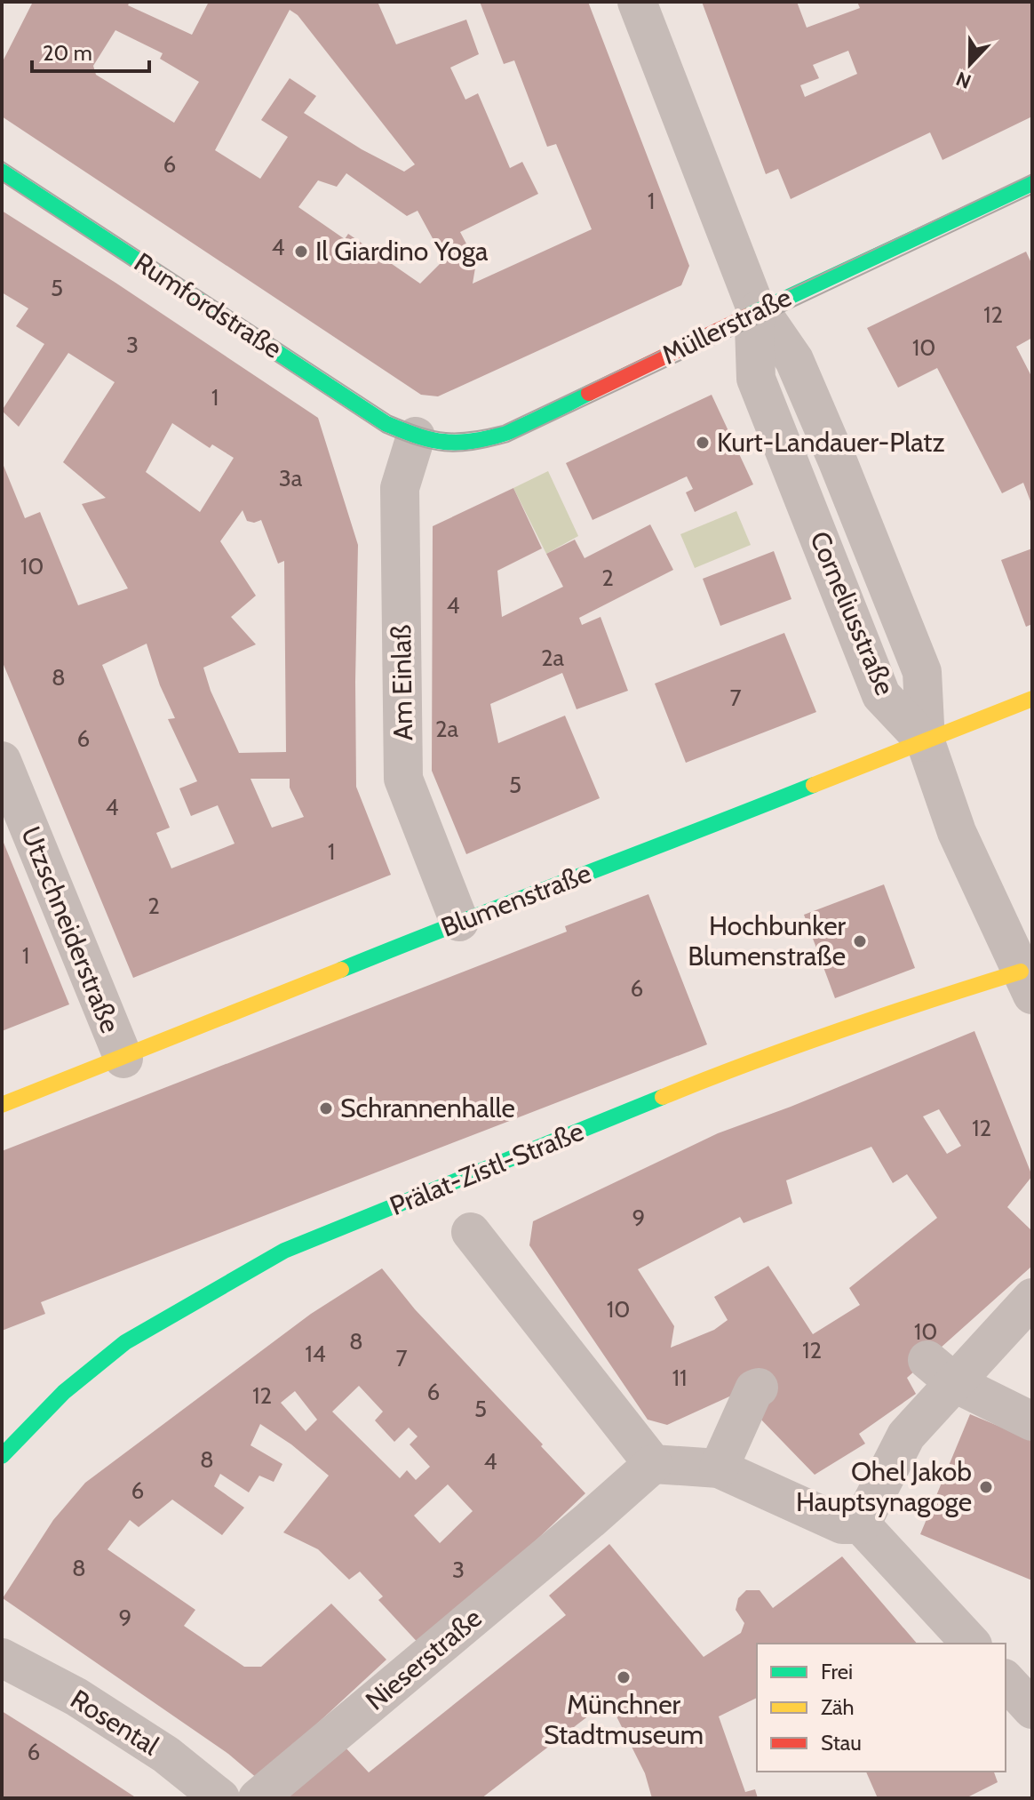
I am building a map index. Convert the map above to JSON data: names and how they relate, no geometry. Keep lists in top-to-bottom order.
{
  "streets": {
    "street": [
      "Rumfordstraße",
      "Müllerstraße",
      "Corneliusstraße",
      "Am Einlaß",
      "Blumenstraße",
      "Utzschneiderstraße",
      "Prälat-Zistl-Straße",
      "Nieserstraße",
      "Rosental"
    ]
  },
  "crossings": [
    ["Rumfordstraße", "Müllerstraße"],
    ["Rumfordstraße", "Am Einlaß"],
    ["Müllerstraße", "Corneliusstraße"],
    ["Müllerstraße", "Am Einlaß"],
    ["Corneliusstraße", "Blumenstraße"],
    ["Am Einlaß", "Blumenstraße"],
    ["Blumenstraße", "Utzschneiderstraße"]
  ],
  "places": [
    "Il Giardino Yoga",
    "Kurt-Landauer-Platz",
    "Hochbunker Blumenstraße",
    "Schrannenhalle",
    "Ohel Jakob Hauptsynagoge",
    "Münchner Stadtmuseum"
  ],
  "house_numbers": [
    "6",
    "1",
    "4",
    "5",
    "12",
    "3",
    "10",
    "1",
    "3a",
    "10",
    "2",
    "4",
    "2a",
    "8",
    "7",
    "2a",
    "6",
    "5",
    "4",
    "1",
    "2",
    "1",
    "6",
    "12",
    "9",
    "10",
    "10",
    "8",
    "12",
    "14",
    "7",
    "11",
    "6",
    "12",
    "5",
    "8",
    "4",
    "6",
    "8",
    "3",
    "9",
    "6"
  ],
  "legend": ["Frei", "Zäh", "Stau"],
  "scale_bar": "20 m",
  "north": "bottom"
}
